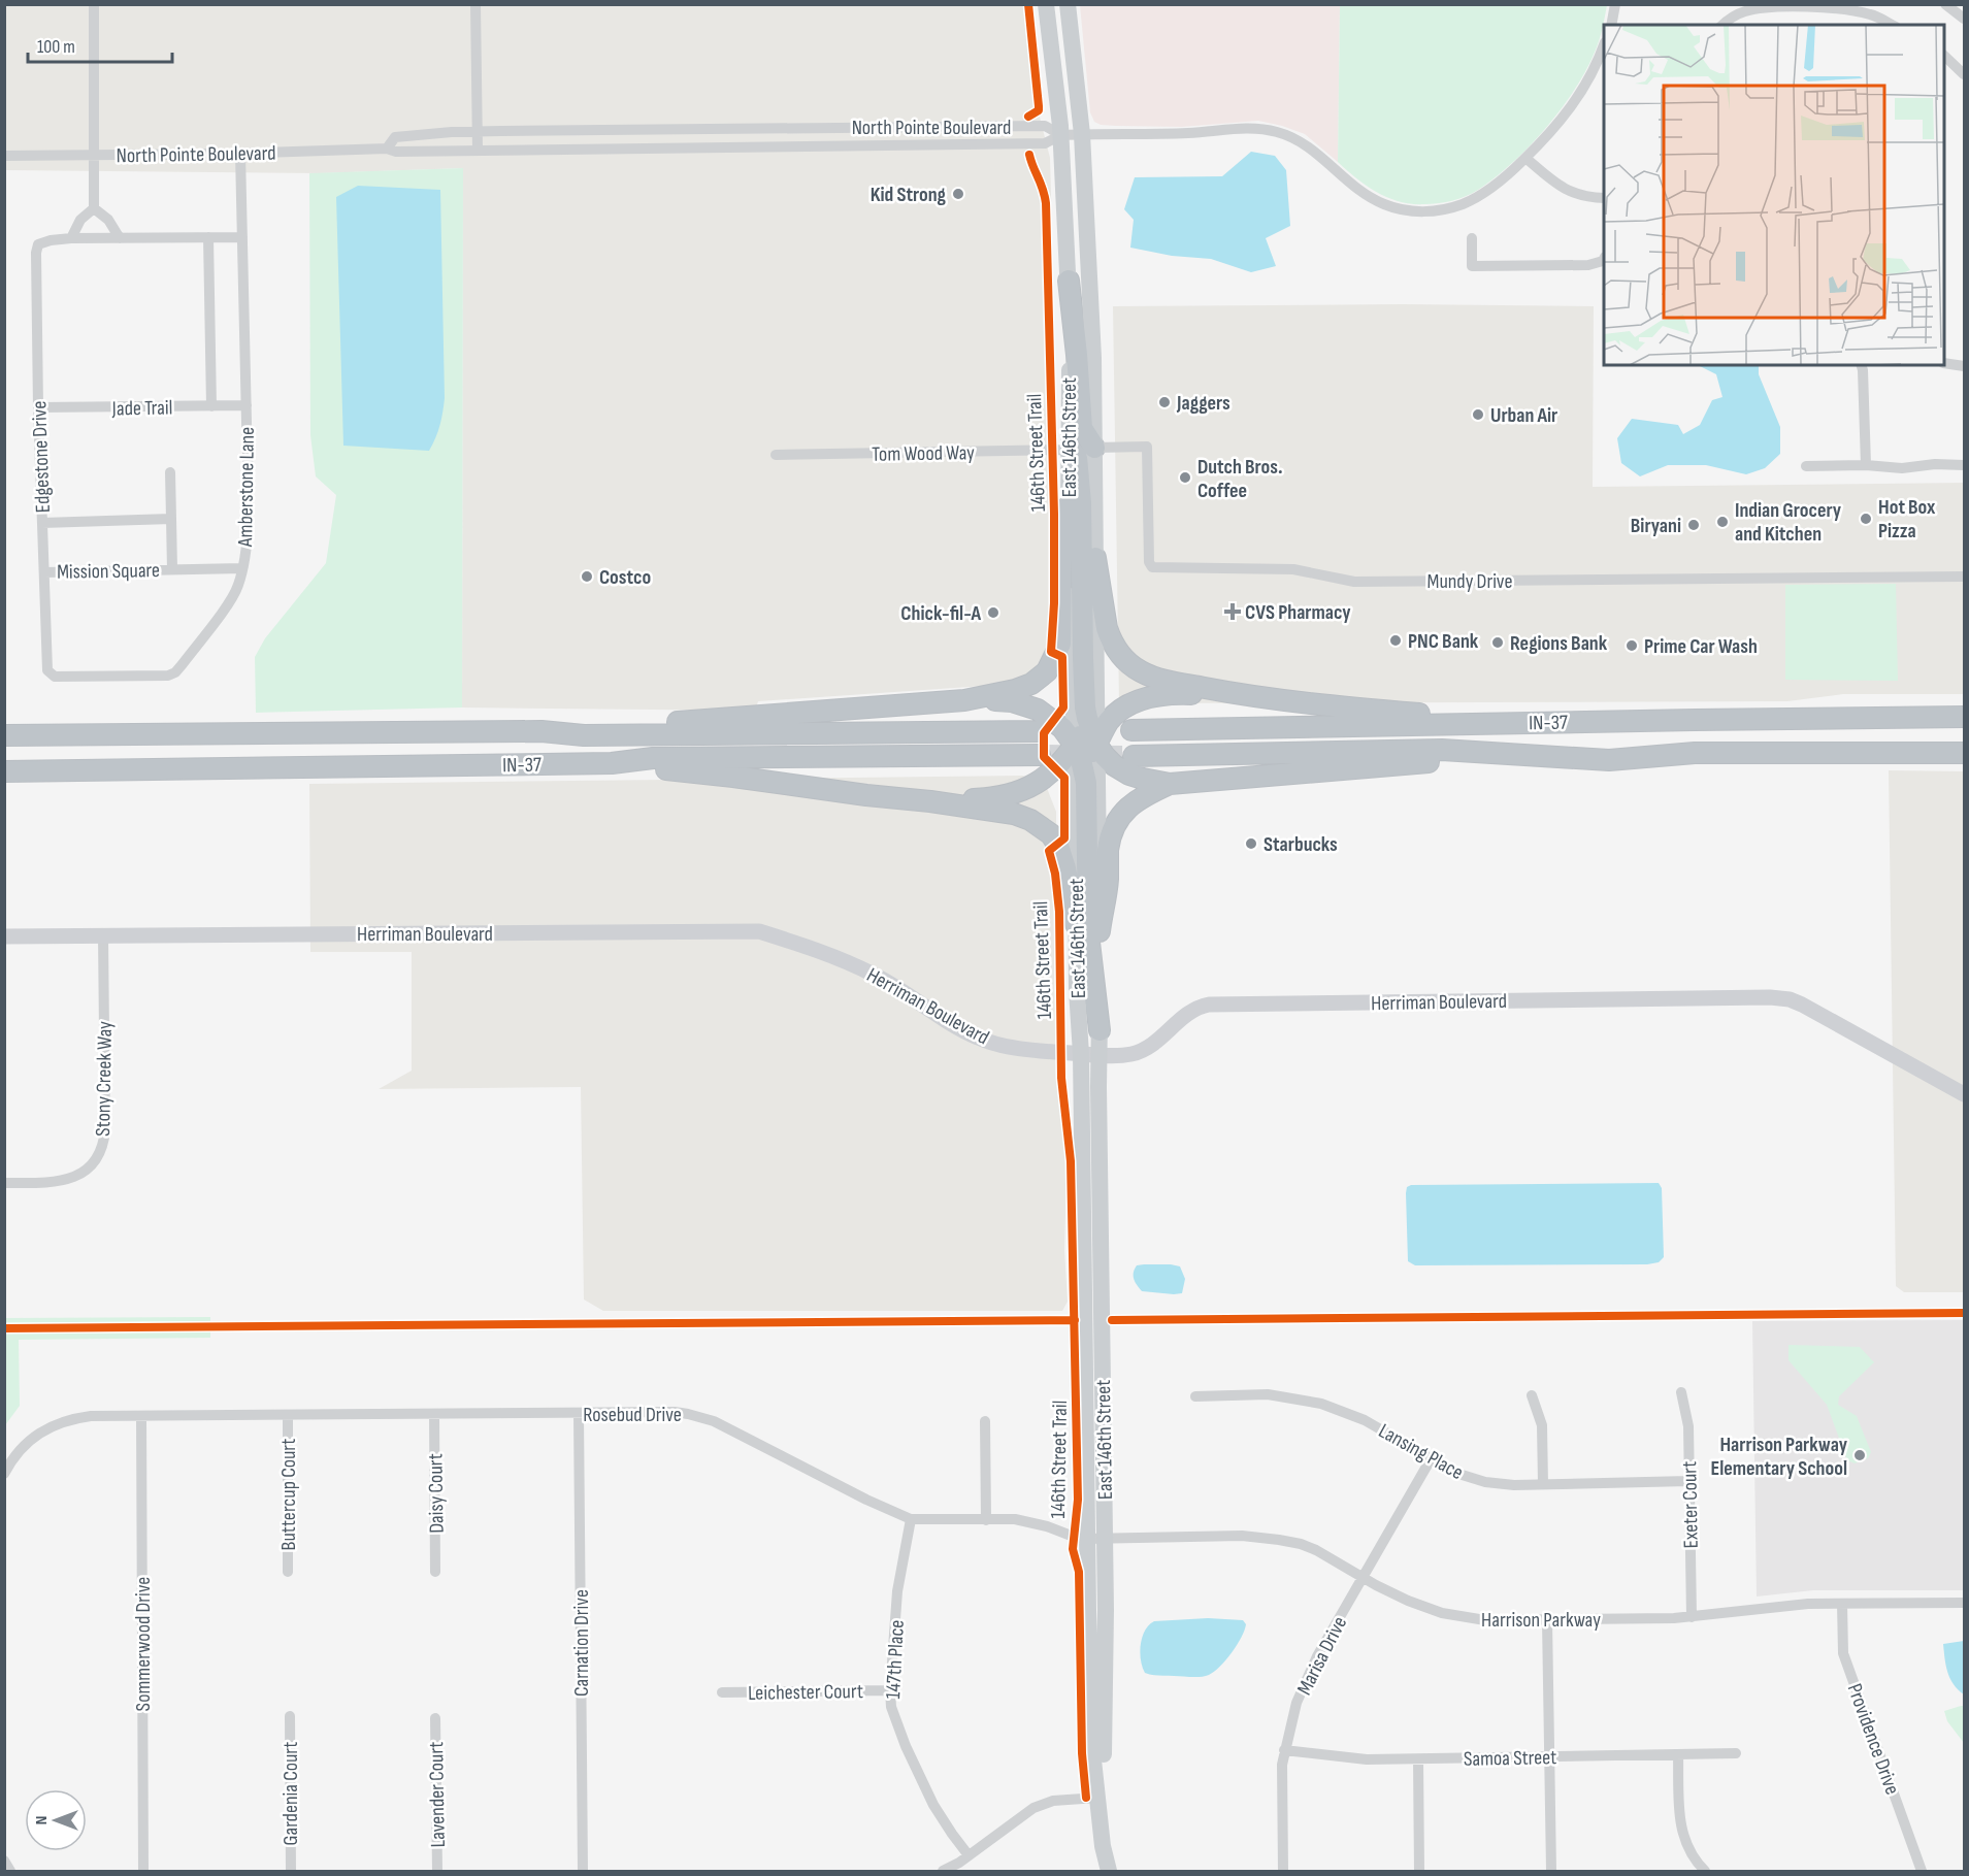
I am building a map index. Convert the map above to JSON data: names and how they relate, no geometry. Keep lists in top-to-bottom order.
{
  "streets": {
    "highway": ["IN-37"],
    "main road": ["East 146th Street"],
    "street": [
      "North Pointe Boulevard",
      "Jade Trail",
      "Tom Wood Way",
      "Edgestone Drive",
      "Amberstone Lane",
      "Mission Square",
      "Mundy Drive",
      "Herriman Boulevard",
      "Stony Creek Way",
      "Rosebud Drive",
      "Lansing Place",
      "Daisy Court",
      "Buttercup Court",
      "Exeter Court",
      "Harrison Parkway",
      "Carnation Drive",
      "Sommerwood Drive",
      "Marisa Drive",
      "147th Place",
      "Leichester Court",
      "Providence Drive",
      "Samoa Street",
      "Gardenia Court",
      "Lavender Court"
    ],
    "cycle path": ["146th Street Trail"]
  },
  "crossings": [
    ["North Pointe Boulevard", "East 146th Street"],
    ["North Pointe Boulevard", "Amberstone Lane"],
    ["Jade Trail", "Edgestone Drive"],
    ["Jade Trail", "Amberstone Lane"],
    ["East 146th Street", "Tom Wood Way"],
    ["East 146th Street", "Mundy Drive"],
    ["East 146th Street", "Herriman Boulevard"],
    ["East 146th Street", "Rosebud Drive"],
    ["East 146th Street", "Harrison Parkway"],
    ["Edgestone Drive", "Amberstone Lane"],
    ["Edgestone Drive", "Mission Square"],
    ["Amberstone Lane", "Mission Square"],
    ["Herriman Boulevard", "Stony Creek Way"],
    ["Rosebud Drive", "Daisy Court"],
    ["Rosebud Drive", "Buttercup Court"],
    ["Rosebud Drive", "Harrison Parkway"],
    ["Rosebud Drive", "Carnation Drive"],
    ["Rosebud Drive", "Sommerwood Drive"],
    ["Rosebud Drive", "147th Place"],
    ["Lansing Place", "Exeter Court"],
    ["Lansing Place", "Marisa Drive"],
    ["Exeter Court", "Harrison Parkway"],
    ["Harrison Parkway", "Marisa Drive"],
    ["Harrison Parkway", "Providence Drive"],
    ["Marisa Drive", "Samoa Street"],
    ["147th Place", "Leichester Court"]
  ],
  "places": {
    "other": [
      "Kid Strong",
      "Jaggers",
      "Urban Air",
      "Dutch Bros. Coffee",
      "Hot Box Pizza",
      "Indian Grocery and Kitchen",
      "Biryani",
      "Costco",
      "Chick-fil-A",
      "PNC Bank",
      "Regions Bank",
      "Prime Car Wash",
      "Starbucks",
      "Harrison Parkway Elementary School"
    ],
    "health": ["CVS Pharmacy"]
  },
  "scale_bar": "100 m",
  "north": "left"
}
